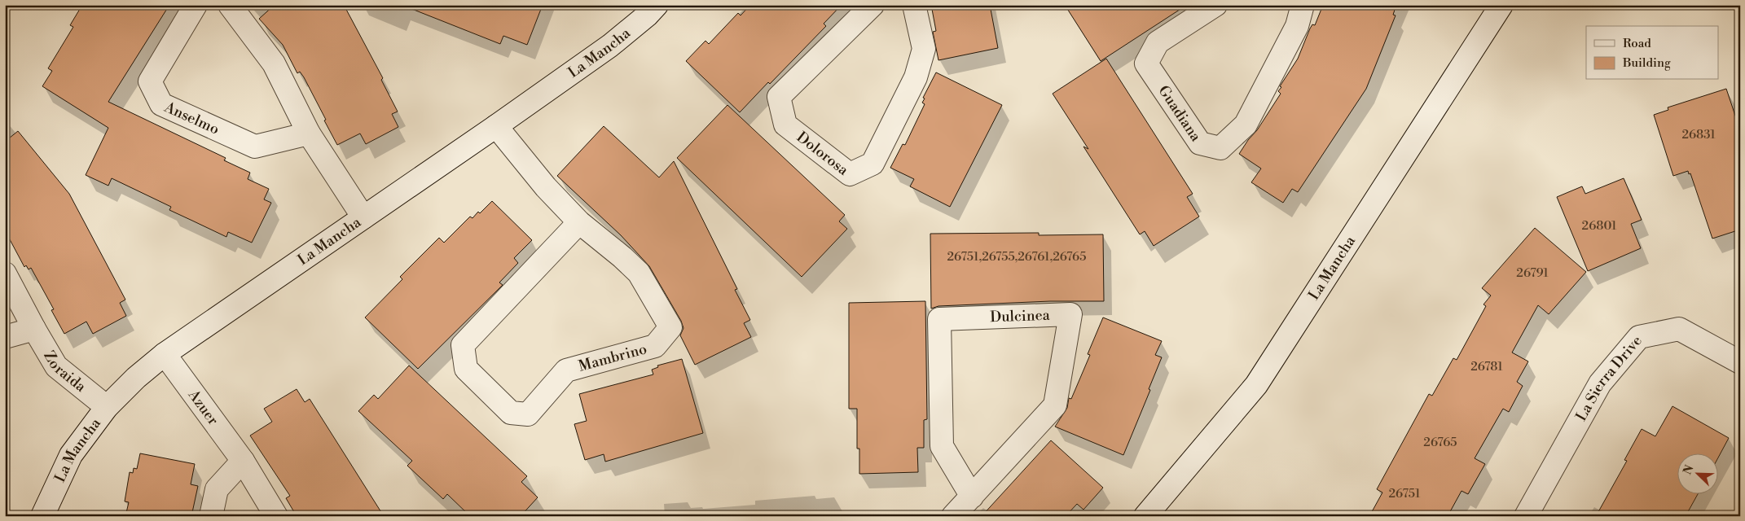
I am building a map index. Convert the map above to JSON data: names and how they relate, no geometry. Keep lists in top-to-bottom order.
{
  "streets": {
    "street": [
      "La Mancha",
      "Guadiana",
      "Anselmo",
      "Dolorosa",
      "Dulcinea",
      "Mambrino",
      "Zoraida",
      "La Sierra Drive",
      "Azuer"
    ]
  },
  "crossings": [
    ["La Mancha", "Mambrino"],
    ["La Mancha", "Zoraida"],
    ["La Mancha", "Azuer"]
  ],
  "house_numbers": [
    "26831",
    "26801",
    "26751,26755,26761,26765",
    "26791",
    "26781",
    "26765",
    "26751"
  ],
  "legend": ["Road", "Building"],
  "north": "top left"
}
